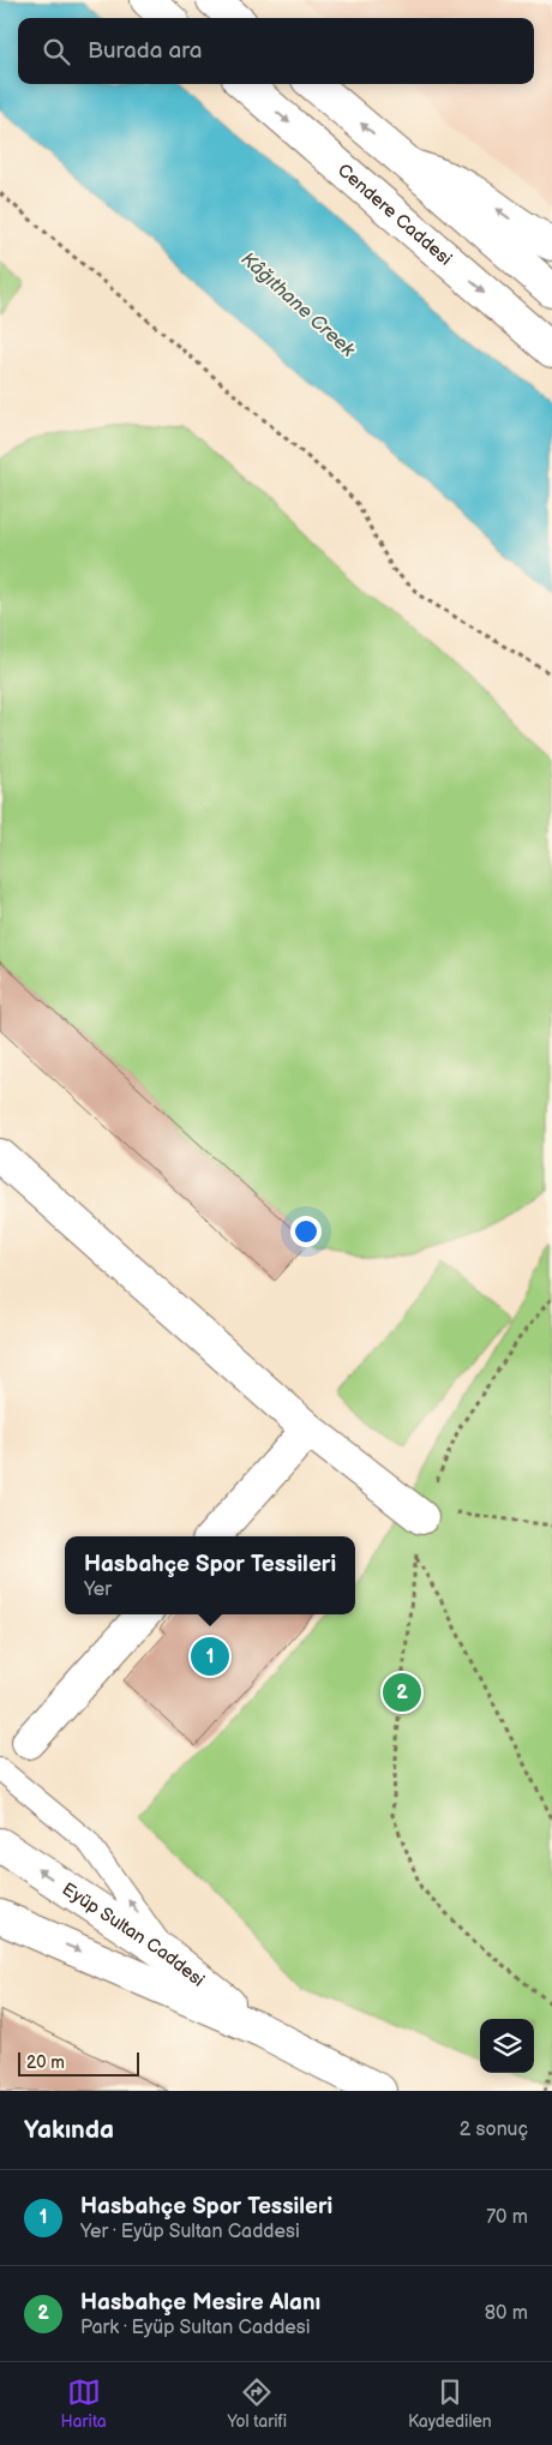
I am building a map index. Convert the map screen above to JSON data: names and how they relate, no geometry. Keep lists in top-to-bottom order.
{
  "streets": {
    "main road": ["Cendere Caddesi", "Eyüp Sultan Caddesi"]
  },
  "water": ["Kâğıthane Creek"],
  "scale_bar": "20 m",
  "page": {
    "search": "Burada ara",
    "popup": ["Hasbahçe Spor Tessileri", "Yer"],
    "pins": ["1", "2"],
    "scale": "20 m",
    "heading": ["Yakında", "2 sonuç"],
    "list": [
      {
        "mark": "1",
        "name": "Hasbahçe Spor Tessileri",
        "note": "Yer · Eyüp Sultan Caddesi",
        "value": "70 m"
      },
      {
        "mark": "2",
        "name": "Hasbahçe Mesire Alanı",
        "note": "Park · Eyüp Sultan Caddesi",
        "value": "80 m"
      }
    ],
    "nav": ["Harita", "Yol tarifi", "Kaydedilen"]
  }
}
